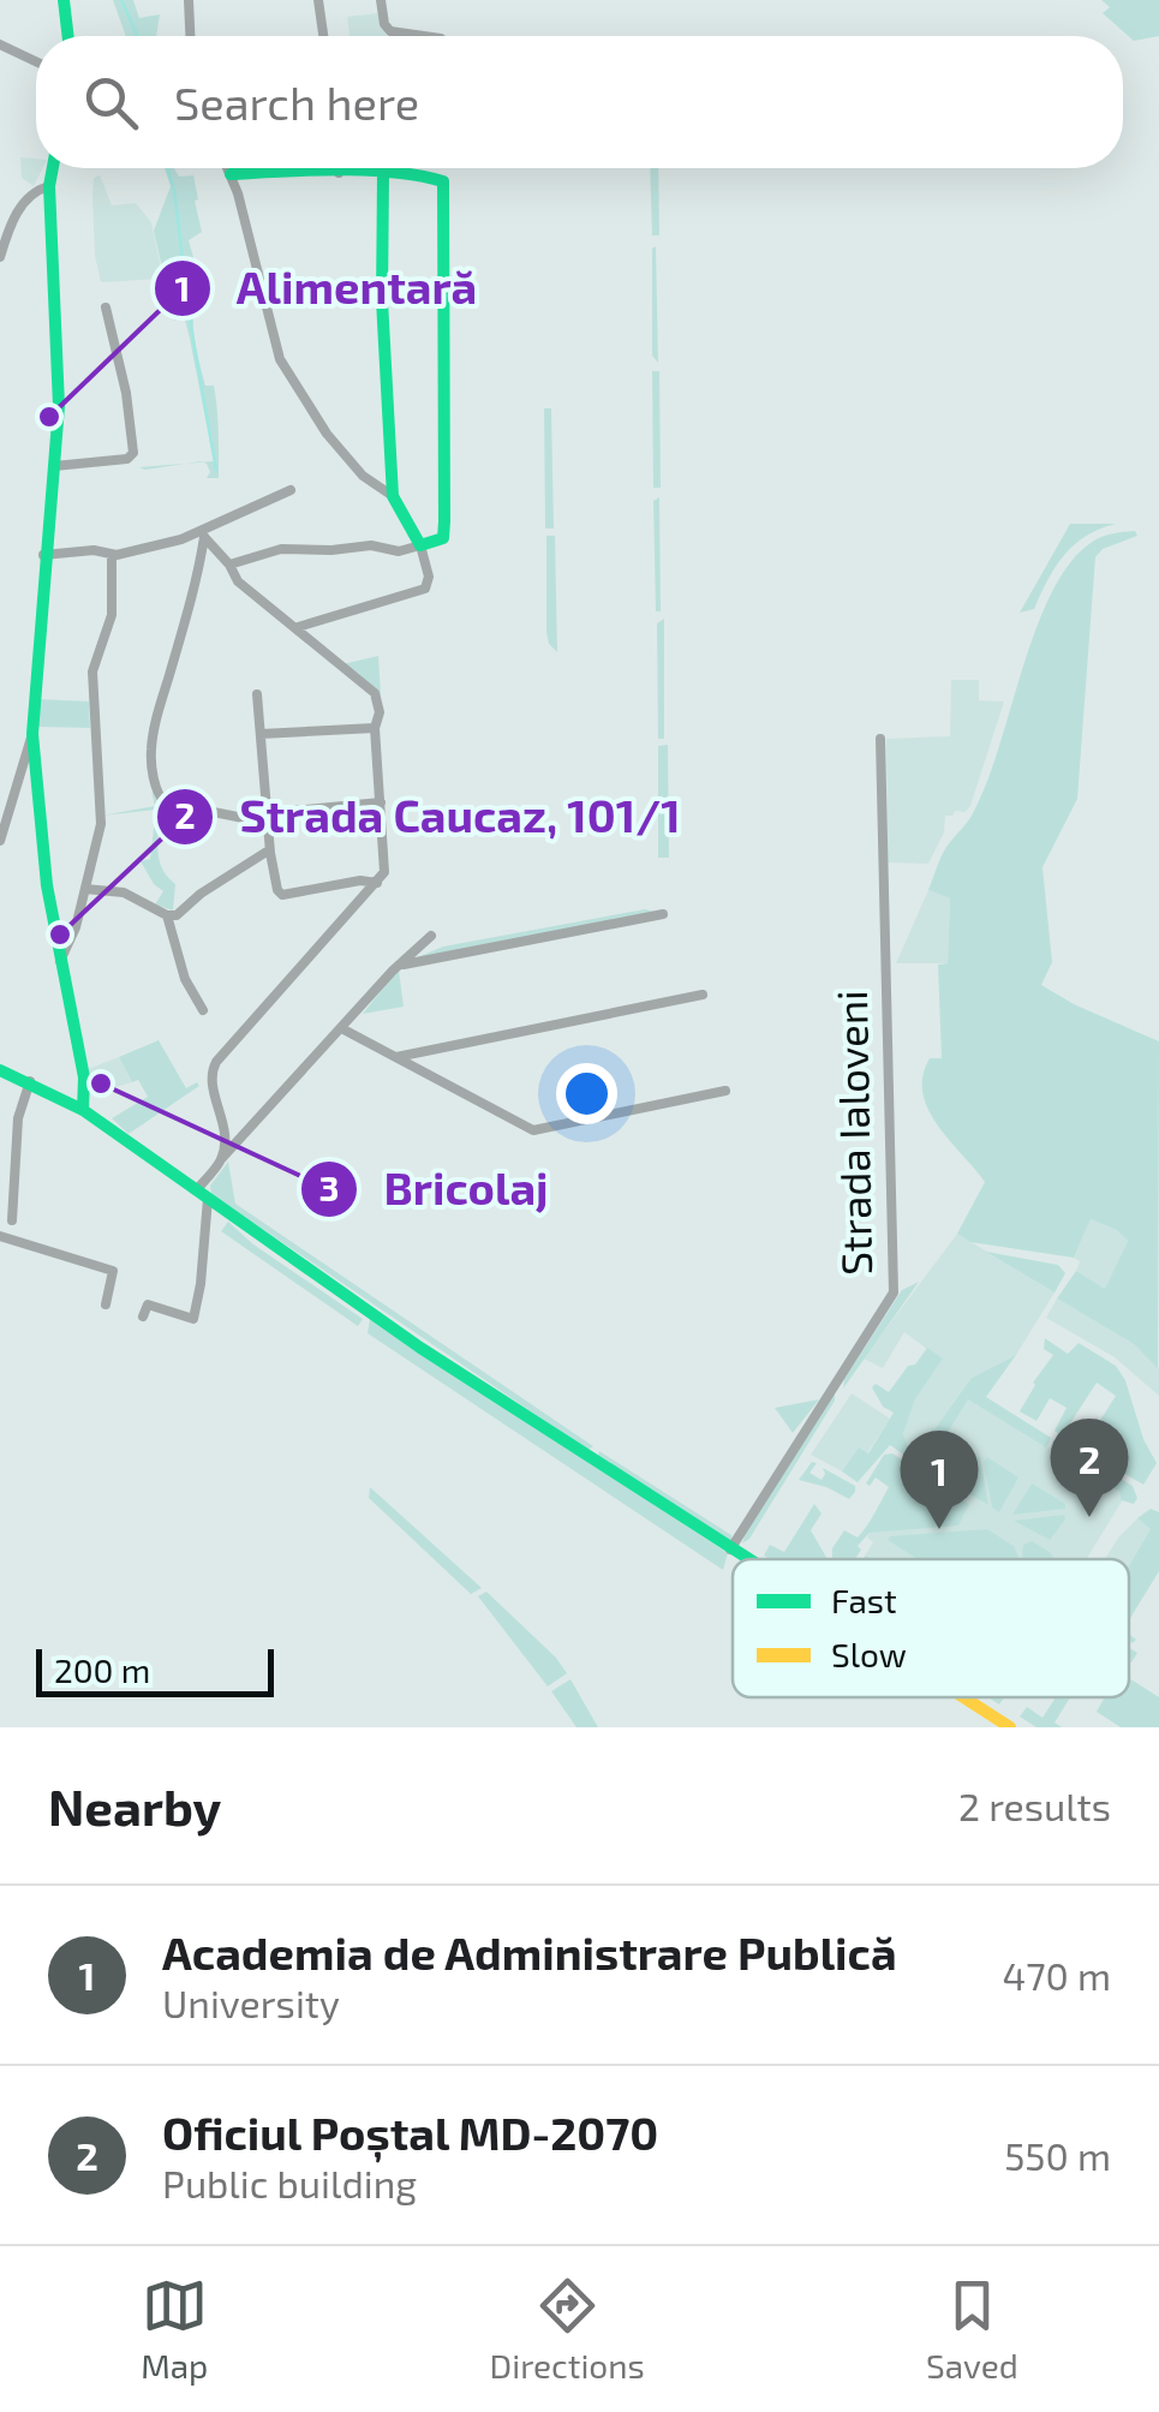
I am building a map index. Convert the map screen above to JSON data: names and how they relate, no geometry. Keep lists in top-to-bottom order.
{
  "streets": {
    "street": ["Strada Ialoveni"]
  },
  "places": ["Alimentară", "Strada Caucaz, 101/1", "Bricolaj"],
  "legend": ["Fast", "Slow"],
  "scale_bar": "200 m",
  "page": {
    "search": "Search here",
    "pins": ["2", "1"],
    "scale": "200 m",
    "heading": ["Nearby", "2 results"],
    "list": [
      {
        "mark": "1",
        "name": "Academia de Administrare Publică",
        "note": "University",
        "value": "470 m"
      },
      {
        "mark": "2",
        "name": "Oficiul Poștal MD-2070",
        "note": "Public building",
        "value": "550 m"
      }
    ],
    "nav": ["Map", "Directions", "Saved"]
  }
}
